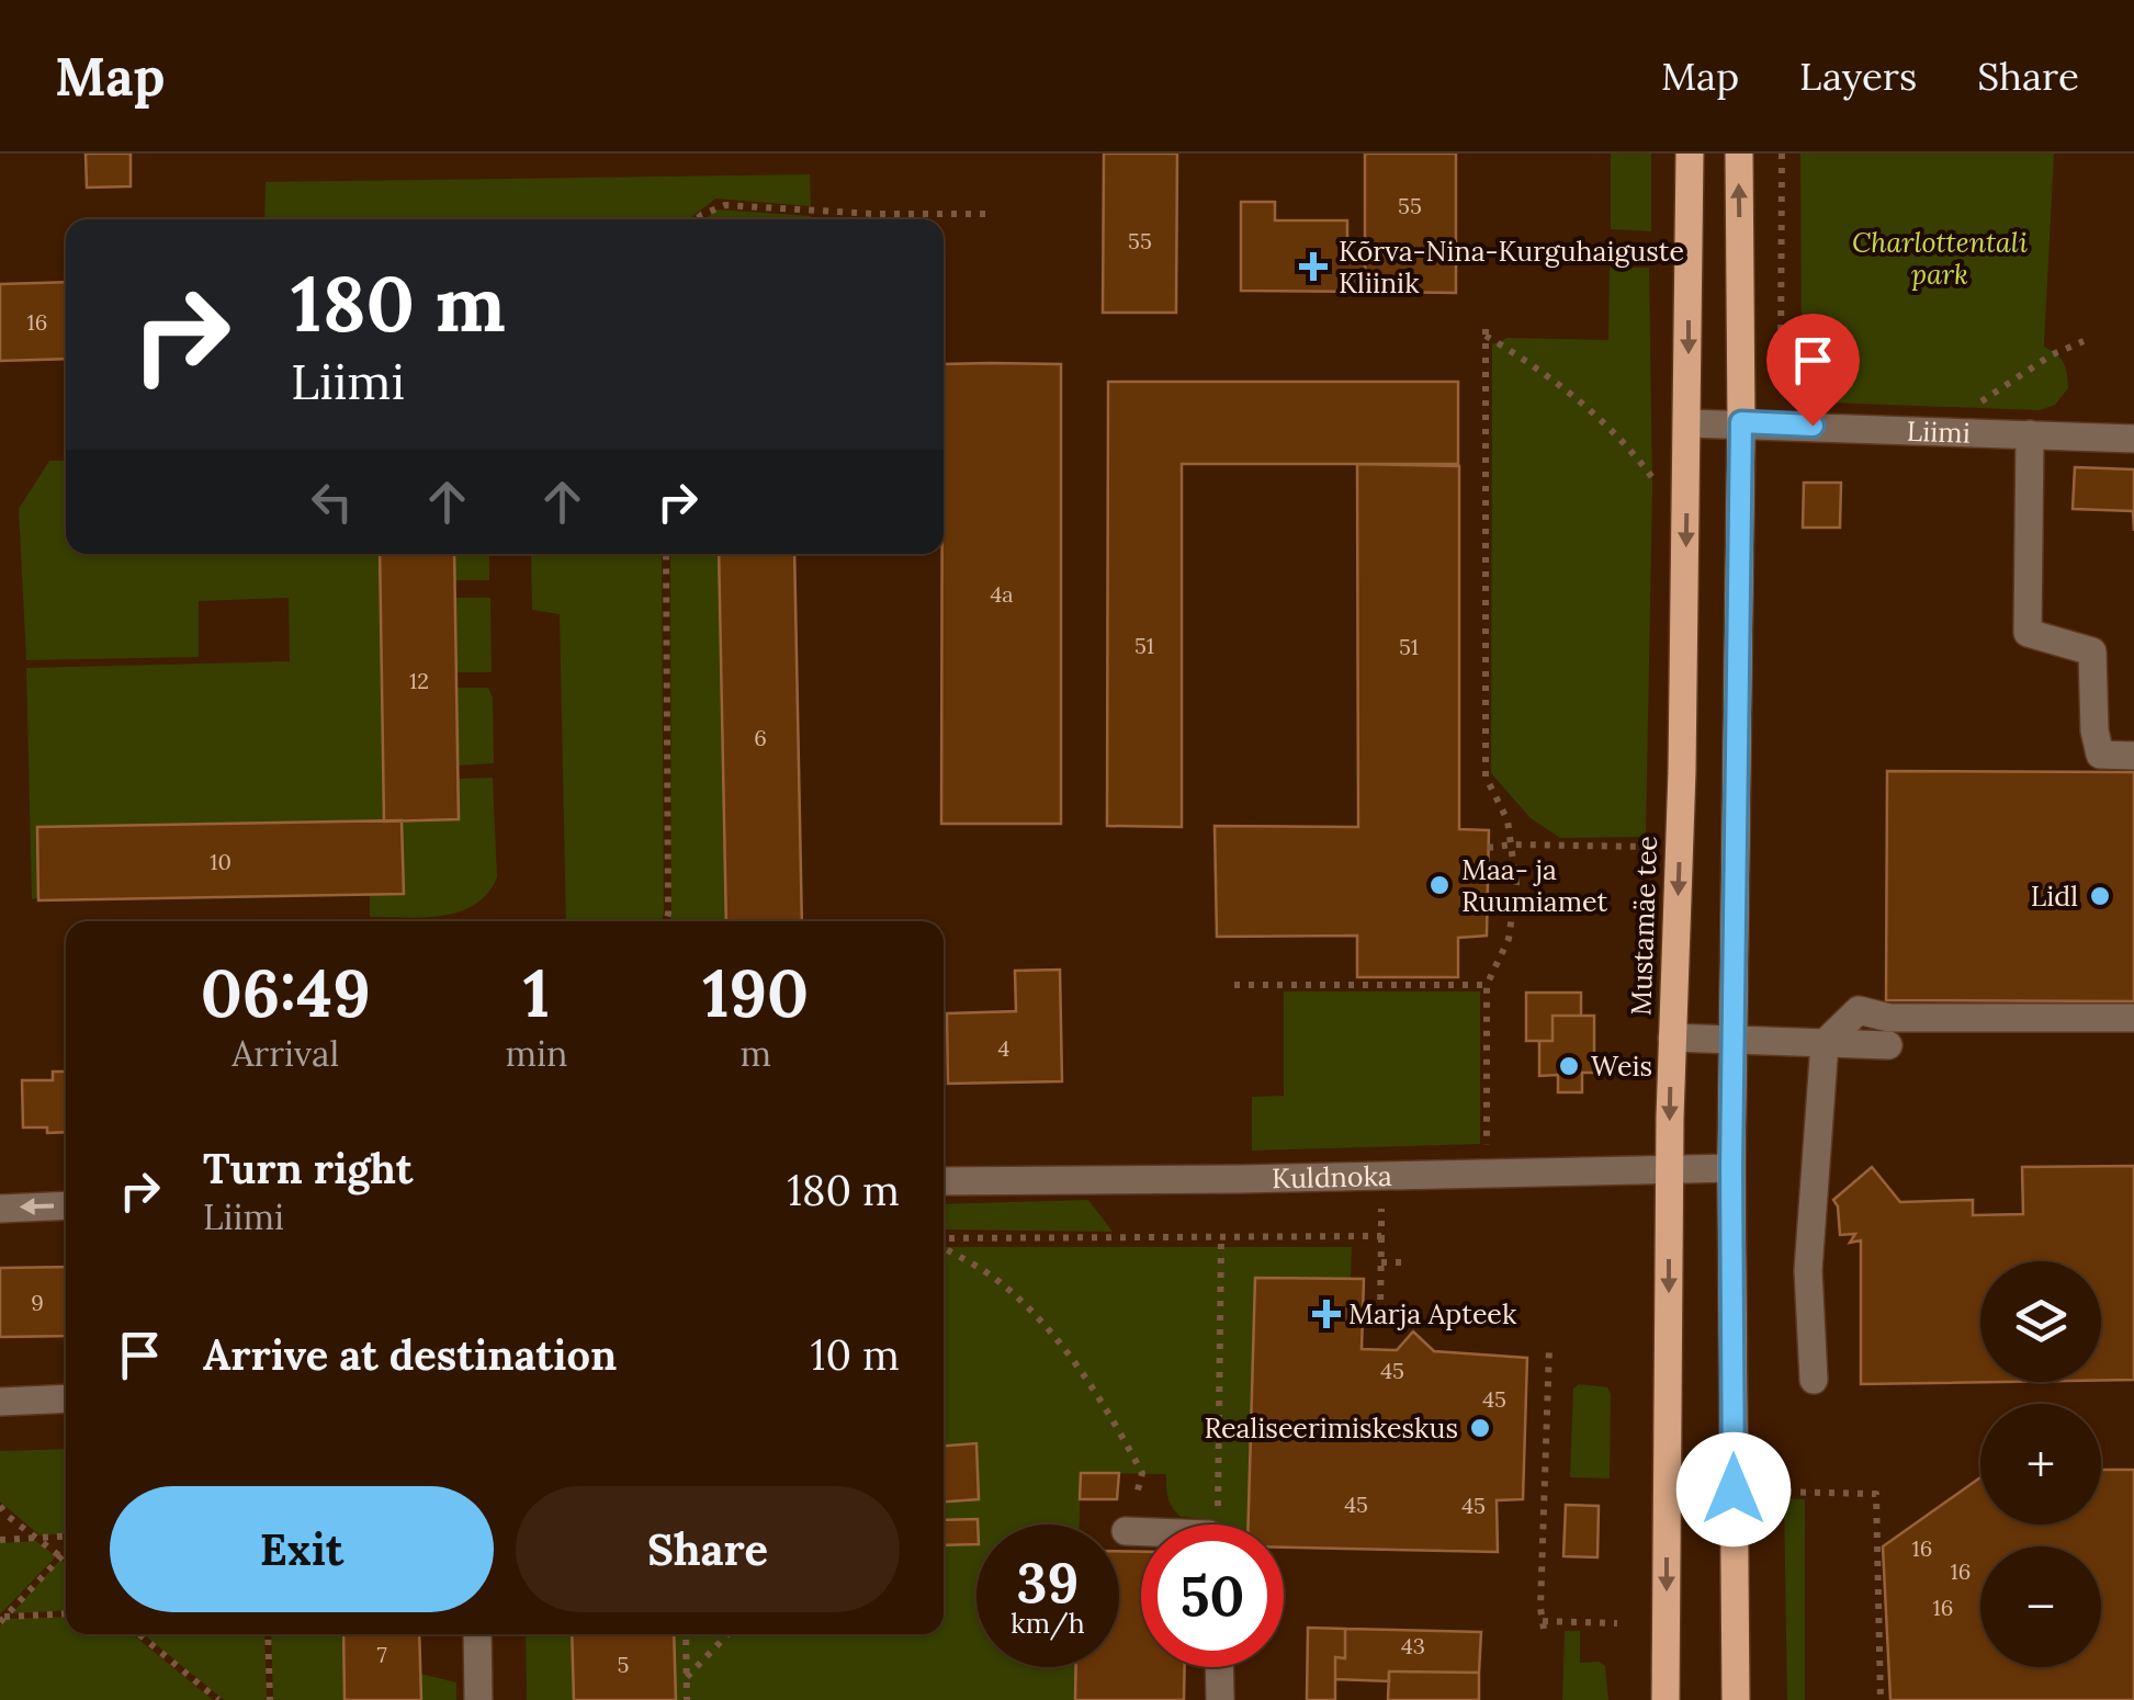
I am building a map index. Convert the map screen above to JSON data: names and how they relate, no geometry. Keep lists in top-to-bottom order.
{
  "streets": {
    "main road": ["Mustamäe tee"],
    "street": ["Liimi", "Kuldnoka"]
  },
  "crossings": [
    ["Liimi", "Mustamäe tee"],
    ["Mustamäe tee", "Kuldnoka"]
  ],
  "parks": ["Charlottentali park"],
  "places": {
    "health": ["Kõrva-Nina-Kurguhaiguste Kliinik", "Marja Apteek"],
    "other": [
      "Maa- ja Ruumiamet",
      "Lidl",
      "Weis",
      "Realiseerimiskeskus"
    ]
  },
  "house_numbers": [
    "55",
    "55",
    "16",
    "4a",
    "51",
    "51",
    "12",
    "6",
    "10",
    "4",
    "9",
    "45",
    "45",
    "45",
    "45",
    "16",
    "16",
    "16",
    "43",
    "7",
    "5"
  ],
  "page": {
    "header": "Map",
    "nav": ["Map", "Layers", "Share"],
    "turn": ["180 m", "Liimi"],
    "eta": [
      "06:49",
      "Arrival",
      "1",
      "min",
      "190",
      "m"
    ],
    "list": [
      {
        "name": "Turn right",
        "note": "Liimi",
        "value": "180 m"
      },
      {
        "name": "Arrive at destination",
        "value": "10 m"
      }
    ],
    "map_buttons": ["+", "−"],
    "buttons": ["Exit", "Share"],
    "speed": "39 km/h",
    "limit": "50"
  }
}
